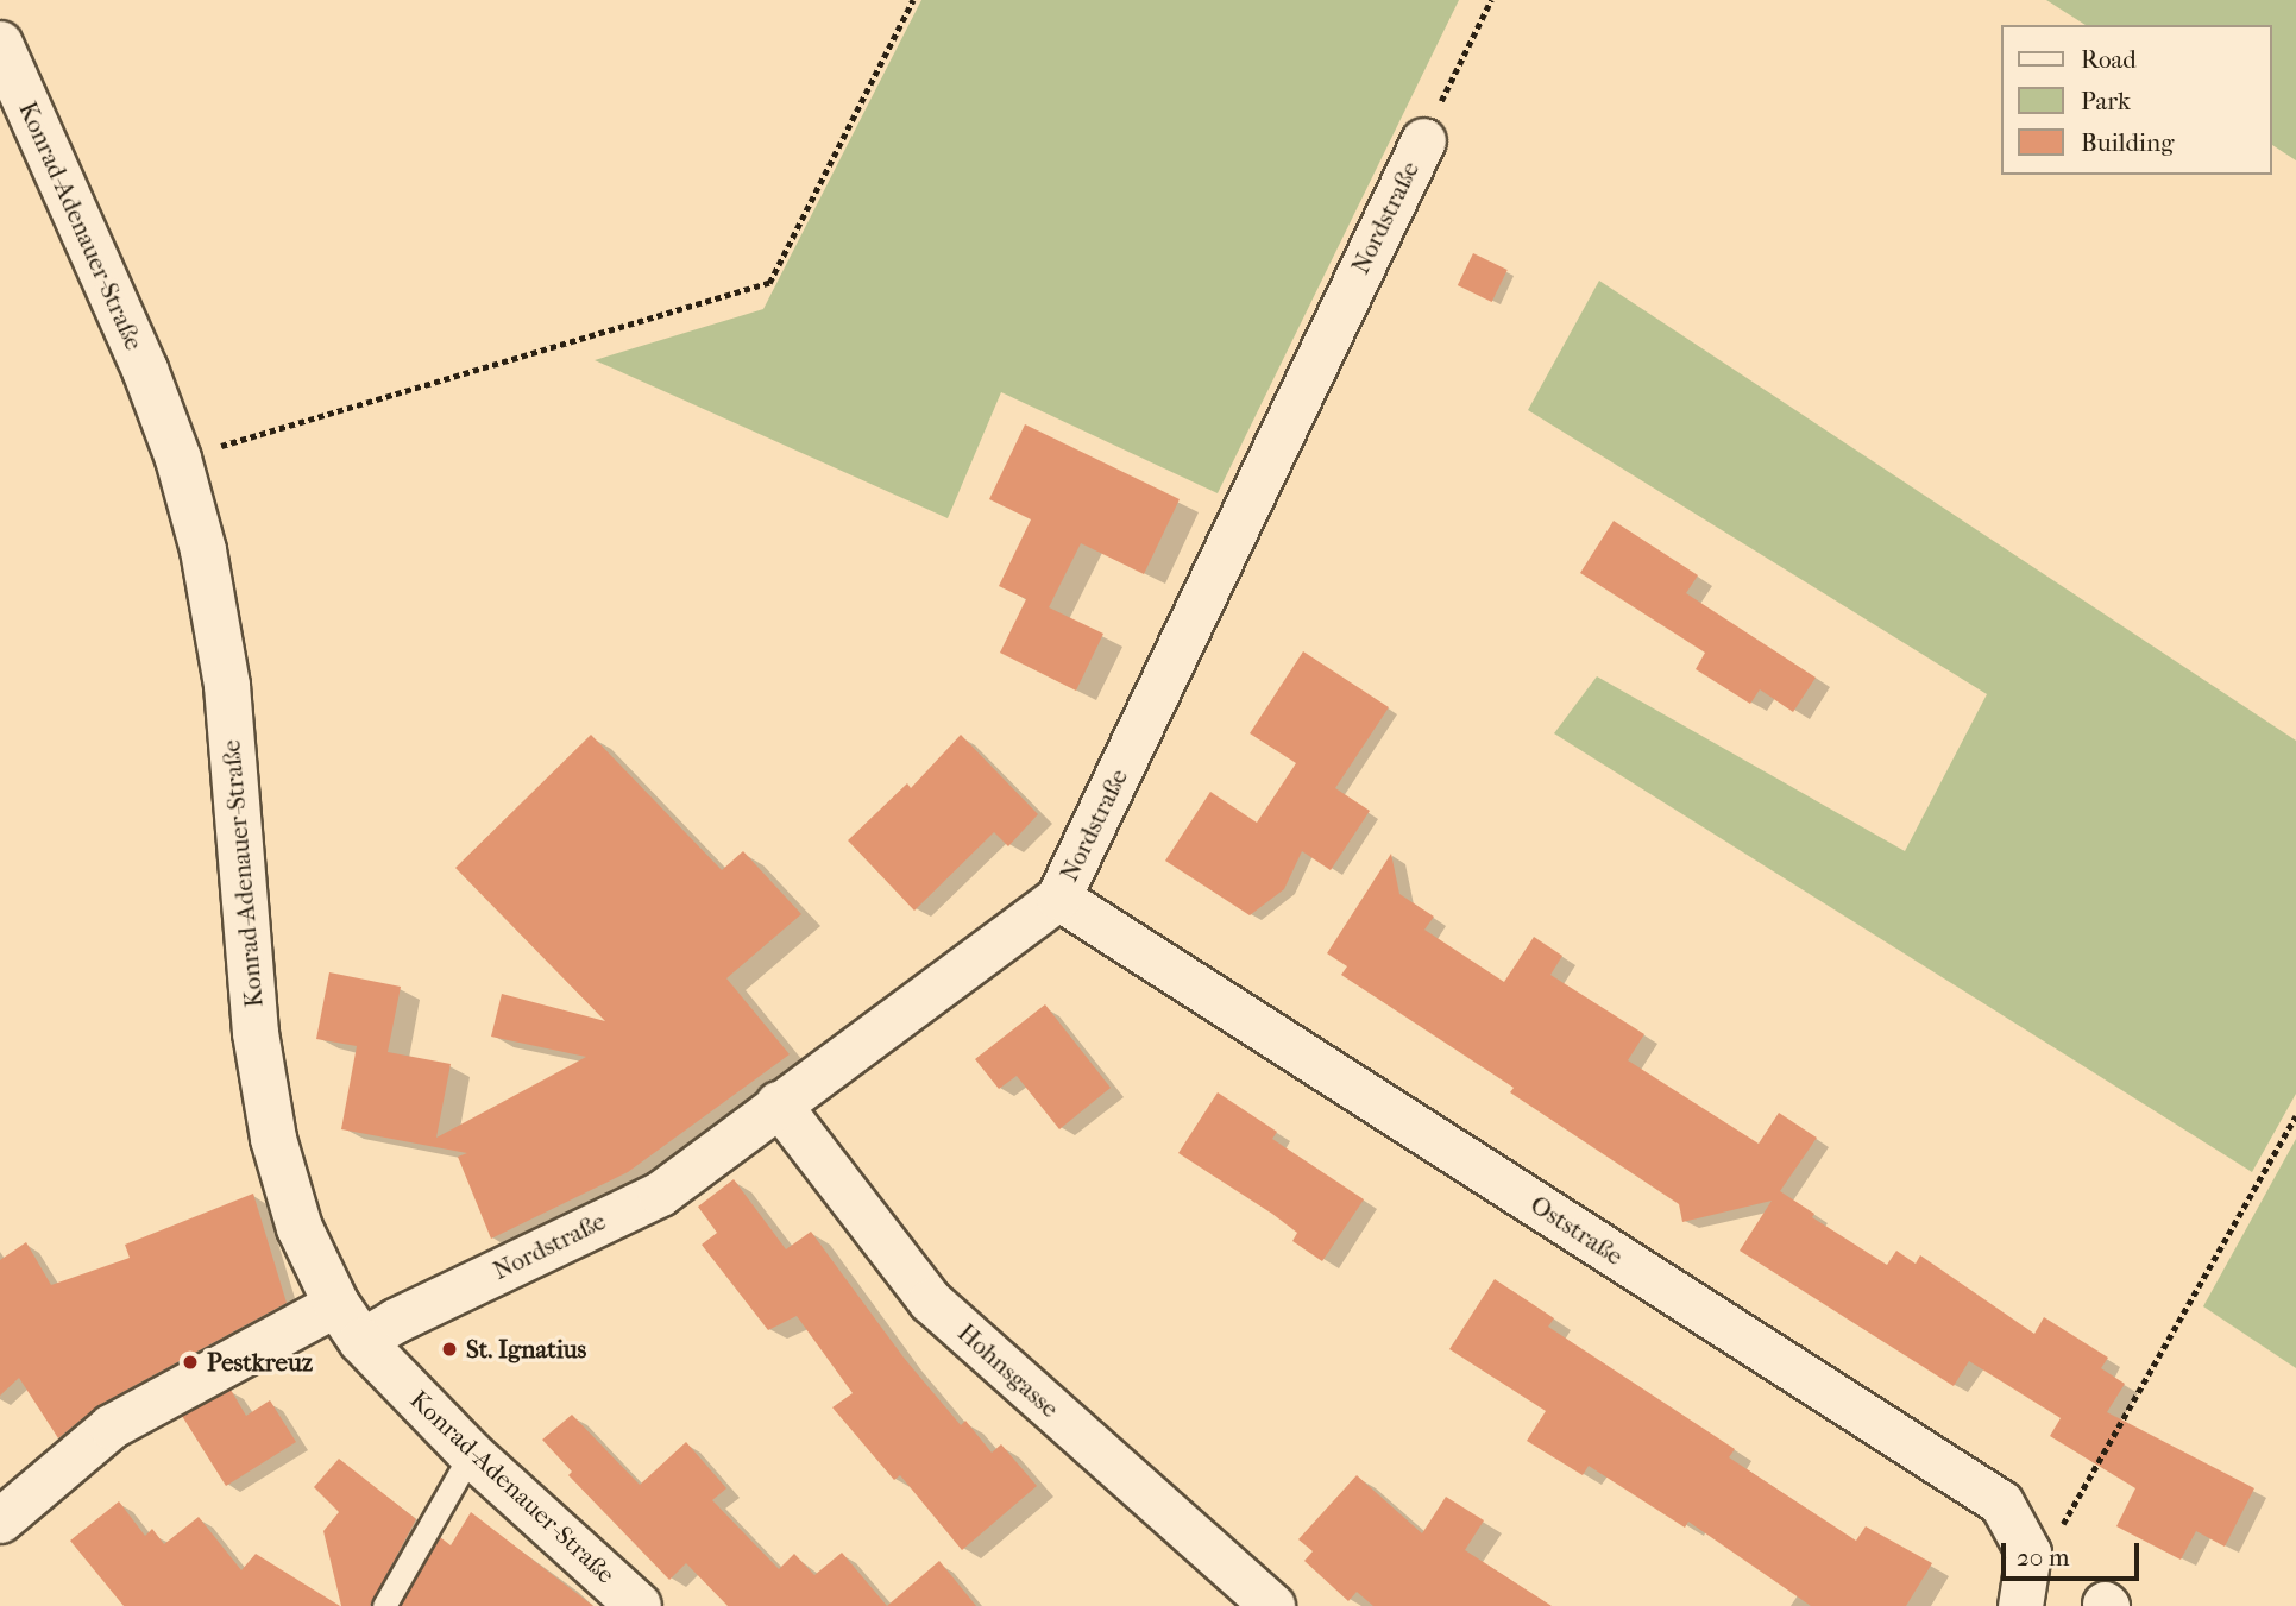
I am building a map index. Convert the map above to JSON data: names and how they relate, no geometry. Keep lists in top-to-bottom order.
{
  "streets": {
    "main road": ["Konrad-Adenauer-Straße"],
    "street": ["Nordstraße", "Oststraße", "Hohnsgasse"]
  },
  "crossings": [
    ["Nordstraße", "Konrad-Adenauer-Straße"],
    ["Nordstraße", "Oststraße"],
    ["Nordstraße", "Hohnsgasse"]
  ],
  "places": ["St. Ignatius", "Pestkreuz"],
  "legend": ["Road", "Park", "Building"],
  "scale_bar": "20 m"
}
